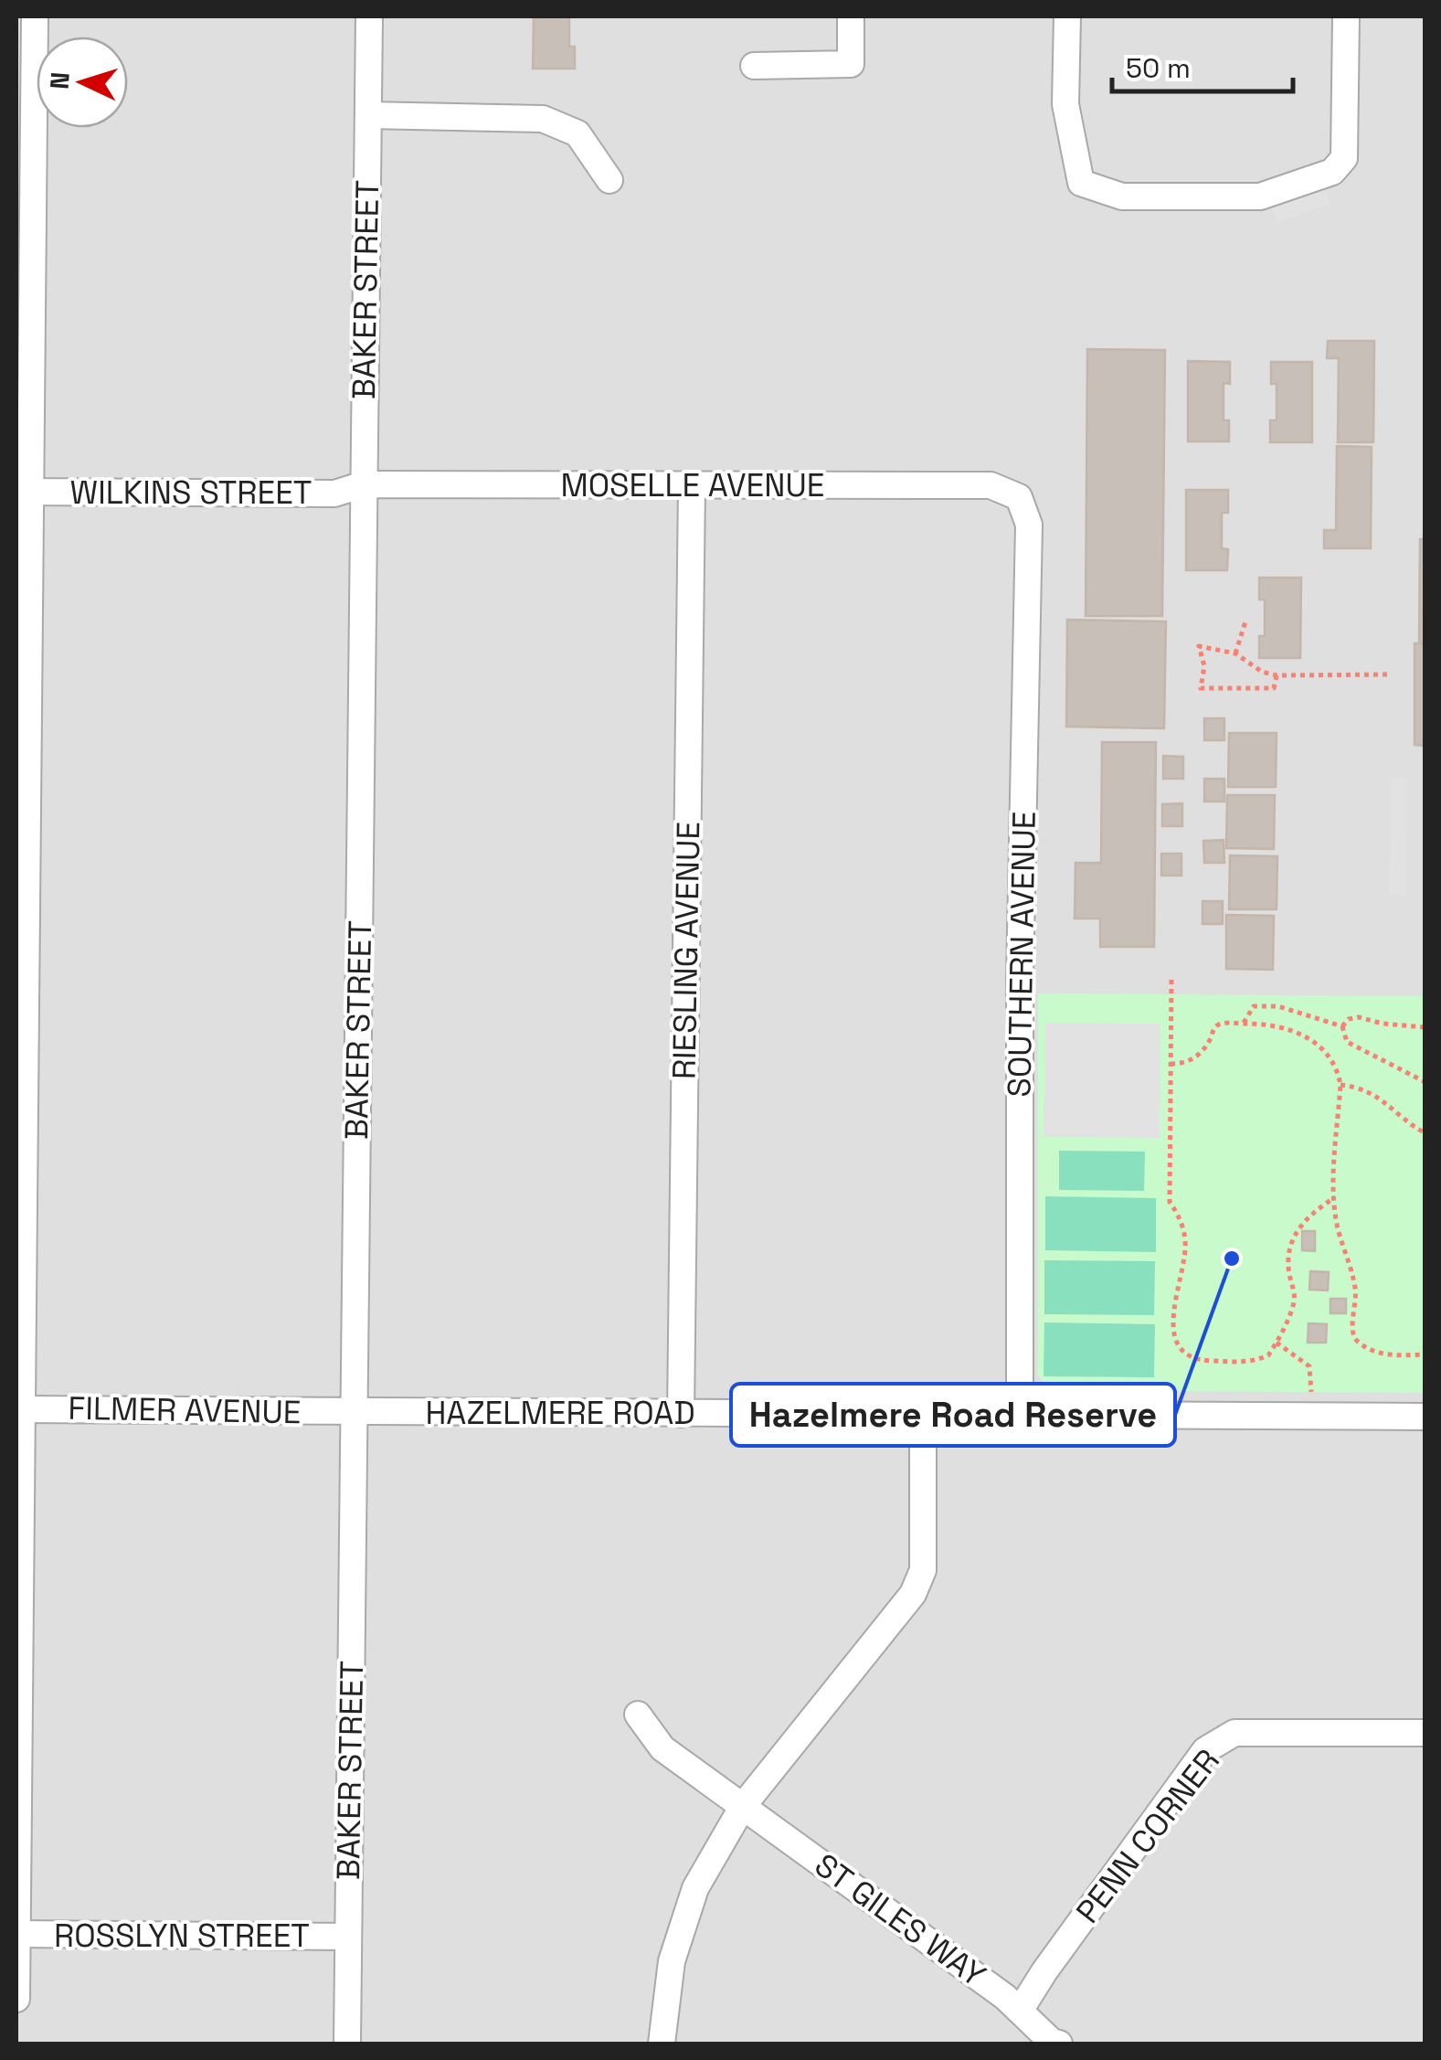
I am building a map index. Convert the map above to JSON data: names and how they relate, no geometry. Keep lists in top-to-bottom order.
{
  "streets": {
    "street": [
      "BAKER STREET",
      "MOSELLE AVENUE",
      "WILKINS STREET",
      "RIESLING AVENUE",
      "SOUTHERN AVENUE",
      "FILMER AVENUE",
      "HAZELMERE ROAD",
      "PENN CORNER",
      "ST GILES WAY",
      "ROSSLYN STREET"
    ]
  },
  "crossings": [
    ["BAKER STREET", "MOSELLE AVENUE"],
    ["BAKER STREET", "WILKINS STREET"],
    ["BAKER STREET", "FILMER AVENUE"],
    ["BAKER STREET", "HAZELMERE ROAD"],
    ["BAKER STREET", "ROSSLYN STREET"],
    ["MOSELLE AVENUE", "WILKINS STREET"],
    ["MOSELLE AVENUE", "RIESLING AVENUE"],
    ["MOSELLE AVENUE", "SOUTHERN AVENUE"],
    ["RIESLING AVENUE", "HAZELMERE ROAD"],
    ["SOUTHERN AVENUE", "HAZELMERE ROAD"],
    ["FILMER AVENUE", "HAZELMERE ROAD"],
    ["PENN CORNER", "ST GILES WAY"]
  ],
  "places": ["Hazelmere Road Reserve"],
  "scale_bar": "50 m",
  "north": "left"
}
